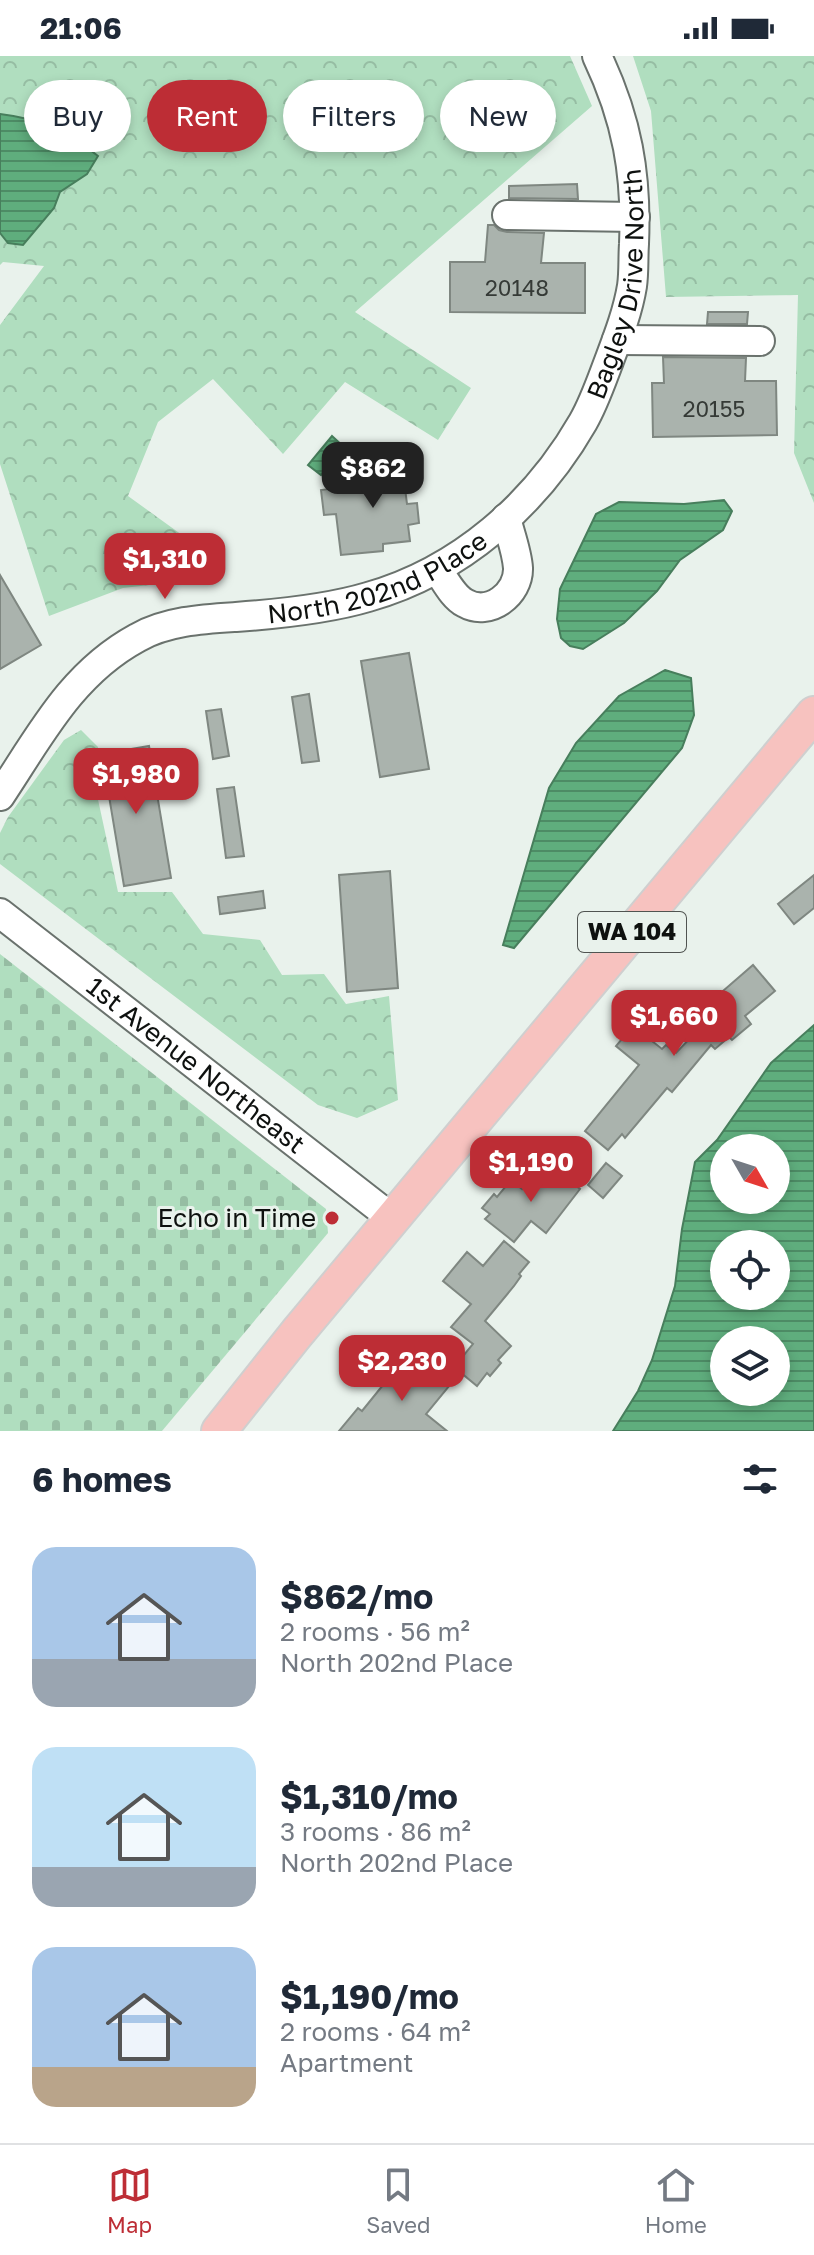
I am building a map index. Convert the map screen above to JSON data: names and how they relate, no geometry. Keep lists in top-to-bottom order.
{
  "streets": {
    "main road": ["WA 104"],
    "street": ["Bagley Drive North", "North 202nd Place", "1st Avenue Northeast"]
  },
  "crossings": [
    ["Bagley Drive North", "North 202nd Place"],
    ["WA 104", "1st Avenue Northeast"]
  ],
  "places": ["Echo in Time"],
  "house_numbers": ["20148", "20155"],
  "north": "bottom right",
  "page": {
    "status": "21:06",
    "chip": [
      "Buy",
      "Rent",
      "Filters",
      "New"
    ],
    "price": [
      "$862",
      "$1,310",
      "$1,980",
      "$1,660",
      "$1,190",
      "$2,230"
    ],
    "heading": "6 homes",
    "list": [
      {
        "name": "$862/mo",
        "note": "2 rooms · 56 m² · North 202nd Place"
      },
      {
        "name": "$1,310/mo",
        "note": "3 rooms · 86 m² · North 202nd Place"
      },
      {
        "name": "$1,190/mo",
        "note": "2 rooms · 64 m² · Apartment"
      }
    ],
    "tabs": ["Map", "Saved", "Home"]
  }
}
